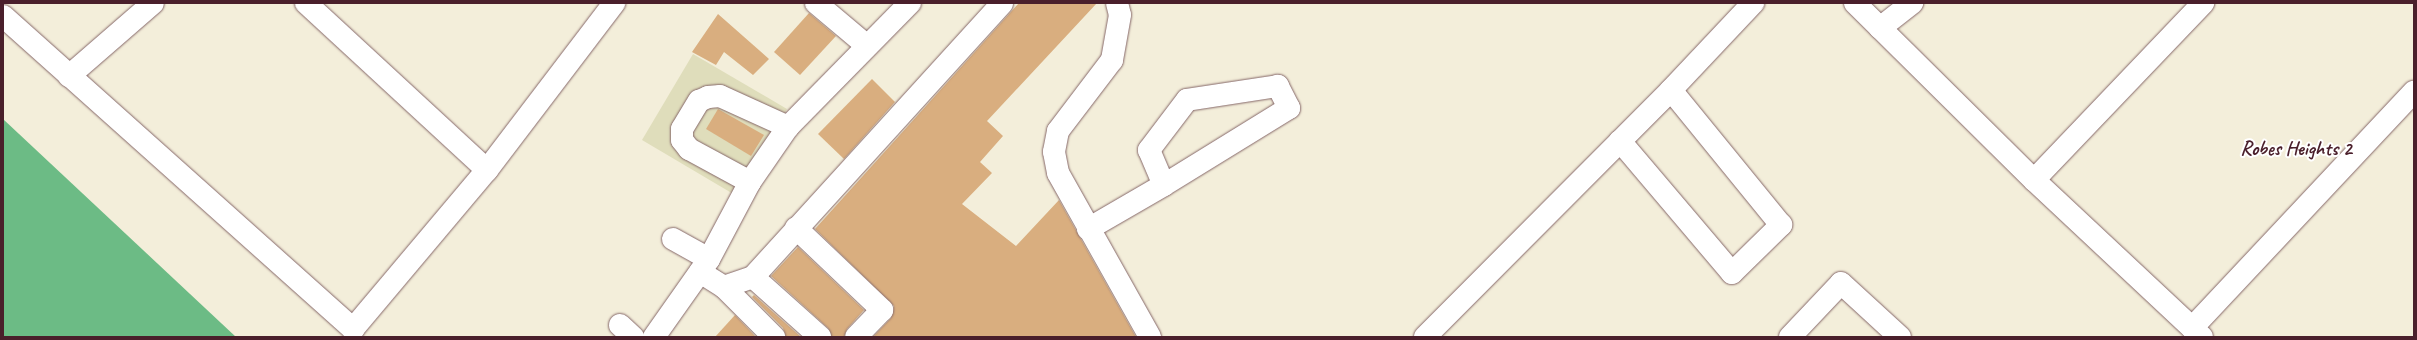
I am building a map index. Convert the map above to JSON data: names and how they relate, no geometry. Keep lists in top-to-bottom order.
{
  "districts": ["Robes Heights 2"]
}
